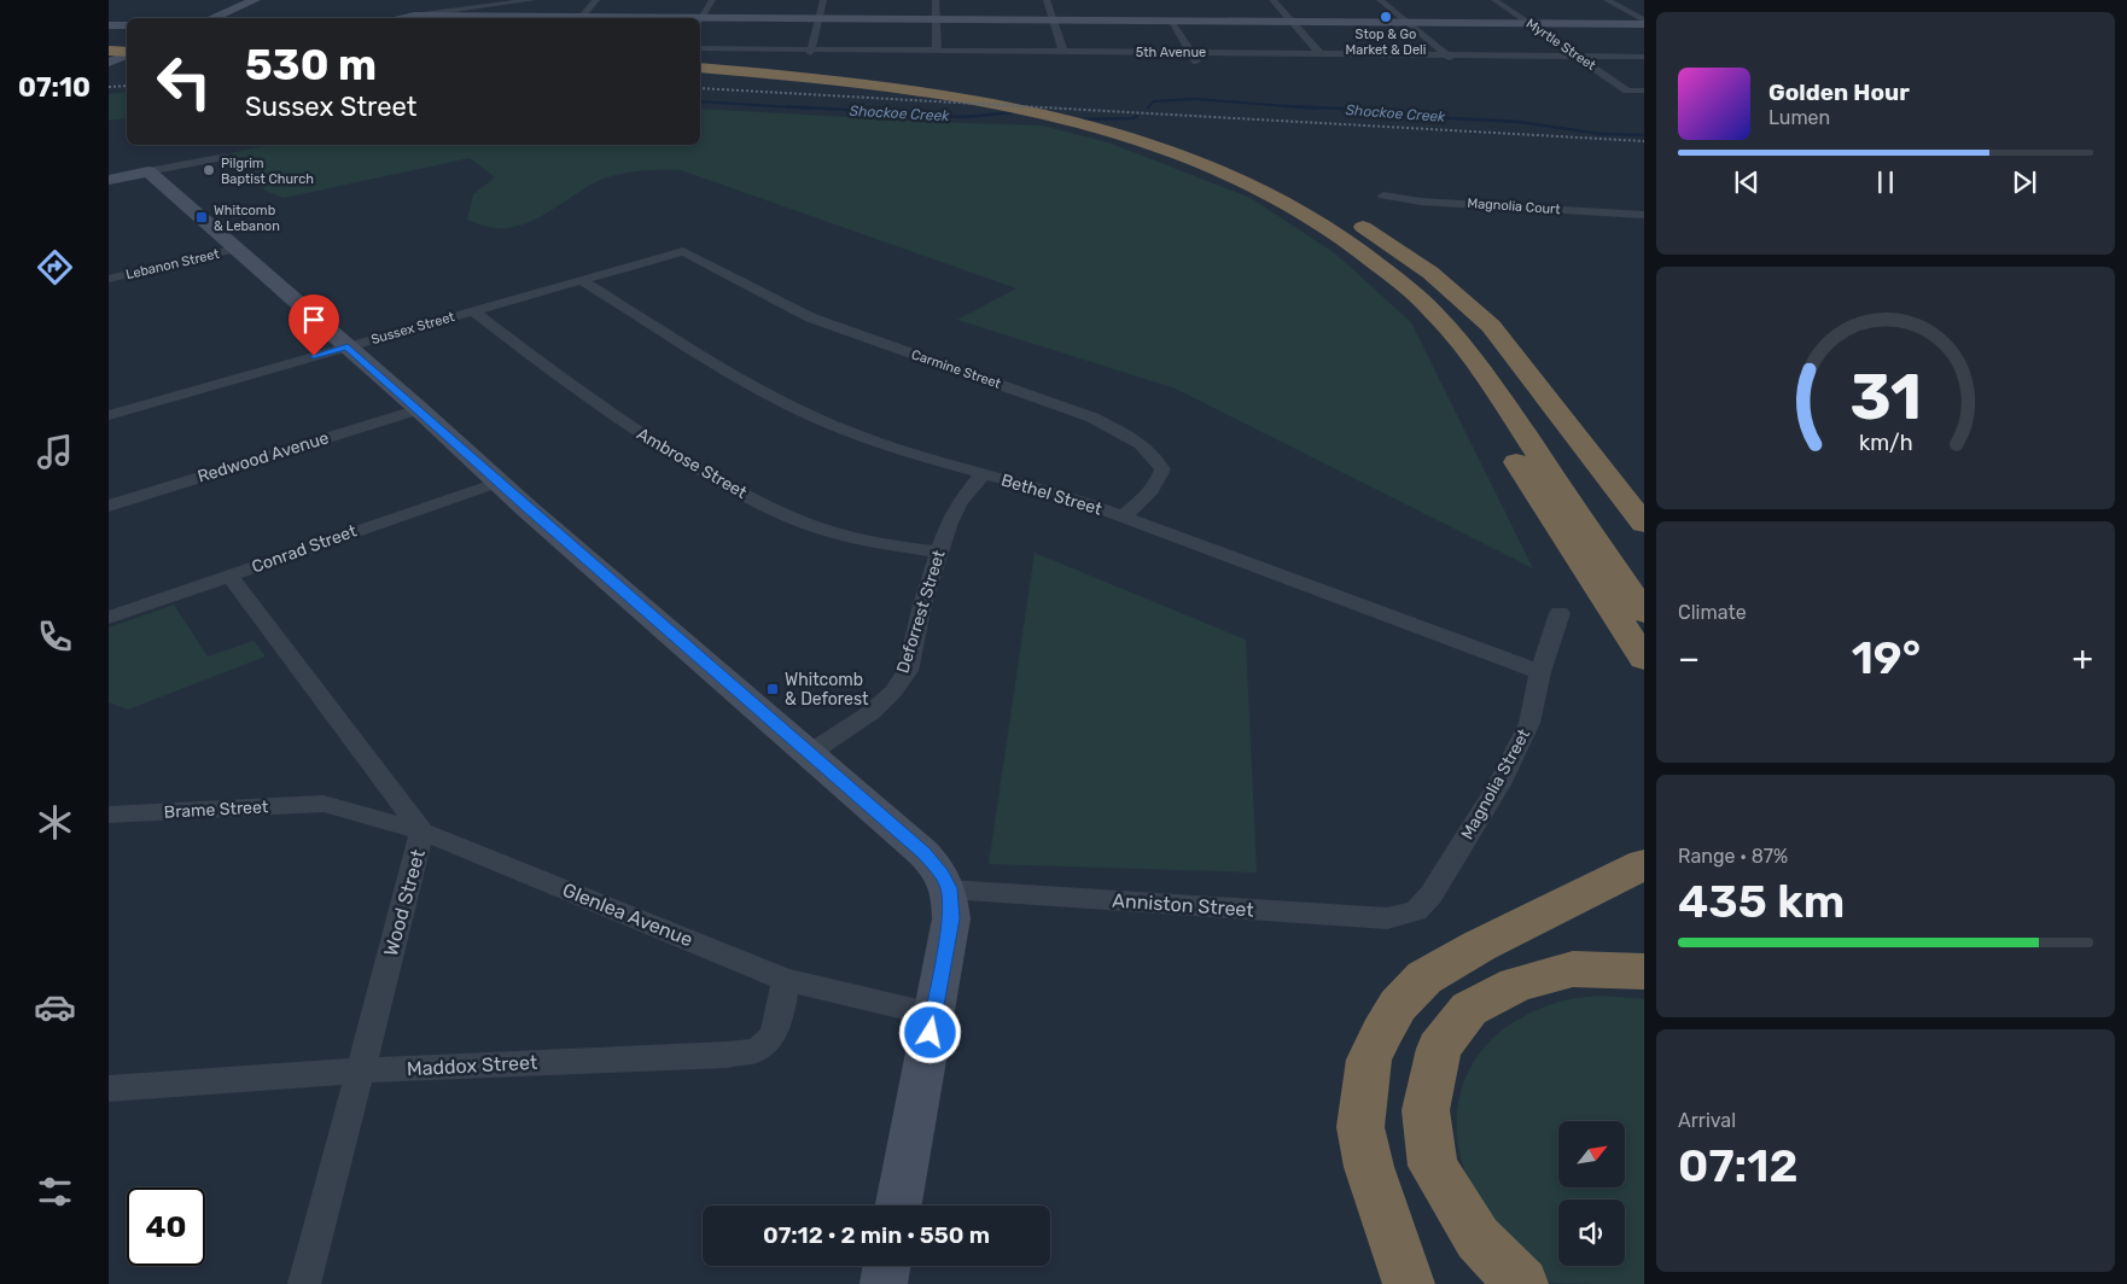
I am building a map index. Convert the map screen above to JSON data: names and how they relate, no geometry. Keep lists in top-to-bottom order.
{
  "streets": {
    "street": [
      "Myrtle Street",
      "5th Avenue",
      "Magnolia Court",
      "Lebanon Street",
      "Sussex Street",
      "Carmine Street",
      "Redwood Avenue",
      "Ambrose Street",
      "Bethel Street",
      "Conrad Street",
      "Deforrest Street",
      "Magnolia Street",
      "Brame Street",
      "Wood Street",
      "Anniston Street",
      "Glenlea Avenue",
      "Maddox Street"
    ]
  },
  "crossings": [
    ["Myrtle Street", "5th Avenue"],
    ["Sussex Street", "Carmine Street"],
    ["Sussex Street", "Ambrose Street"],
    ["Sussex Street", "Bethel Street"],
    ["Carmine Street", "Bethel Street"],
    ["Ambrose Street", "Deforrest Street"],
    ["Bethel Street", "Deforrest Street"],
    ["Bethel Street", "Magnolia Street"],
    ["Conrad Street", "Wood Street"],
    ["Magnolia Street", "Anniston Street"],
    ["Brame Street", "Glenlea Avenue"],
    ["Wood Street", "Glenlea Avenue"],
    ["Wood Street", "Maddox Street"],
    ["Glenlea Avenue", "Maddox Street"]
  ],
  "water": ["Shockoe Creek"],
  "places": {
    "other": ["Stop & Go Market & Deli", "Pilgrim Baptist Church"],
    "transit": ["Whitcomb & Lebanon", "Whitcomb & Deforest"]
  },
  "north": "top right",
  "page": {
    "tabs": "07:10",
    "turn": ["530 m", "Sussex Street"],
    "song": ["Golden Hour", "Lumen"],
    "tile": [
      "Climate",
      ["Range · 87%", "435 km"],
      ["Arrival", "07:12"]
    ],
    "heat": ["−", "19°", "+"],
    "limit": "40",
    "trip": "07:12 · 2 min · 550 m",
    "gauge": ["31", "km/h"]
  }
}
